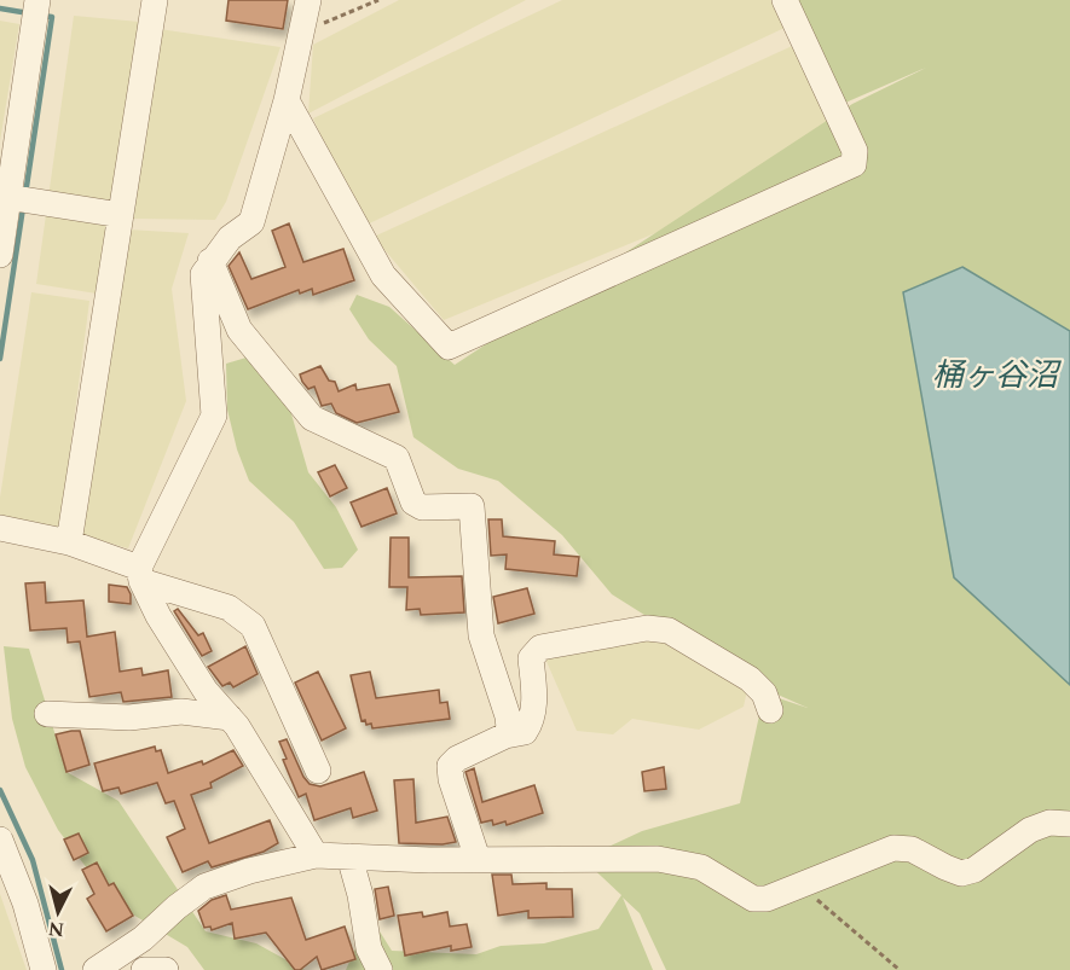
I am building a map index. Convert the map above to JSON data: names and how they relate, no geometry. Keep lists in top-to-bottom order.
{
  "water": ["桶ヶ谷沼"],
  "north": "bottom"
}
